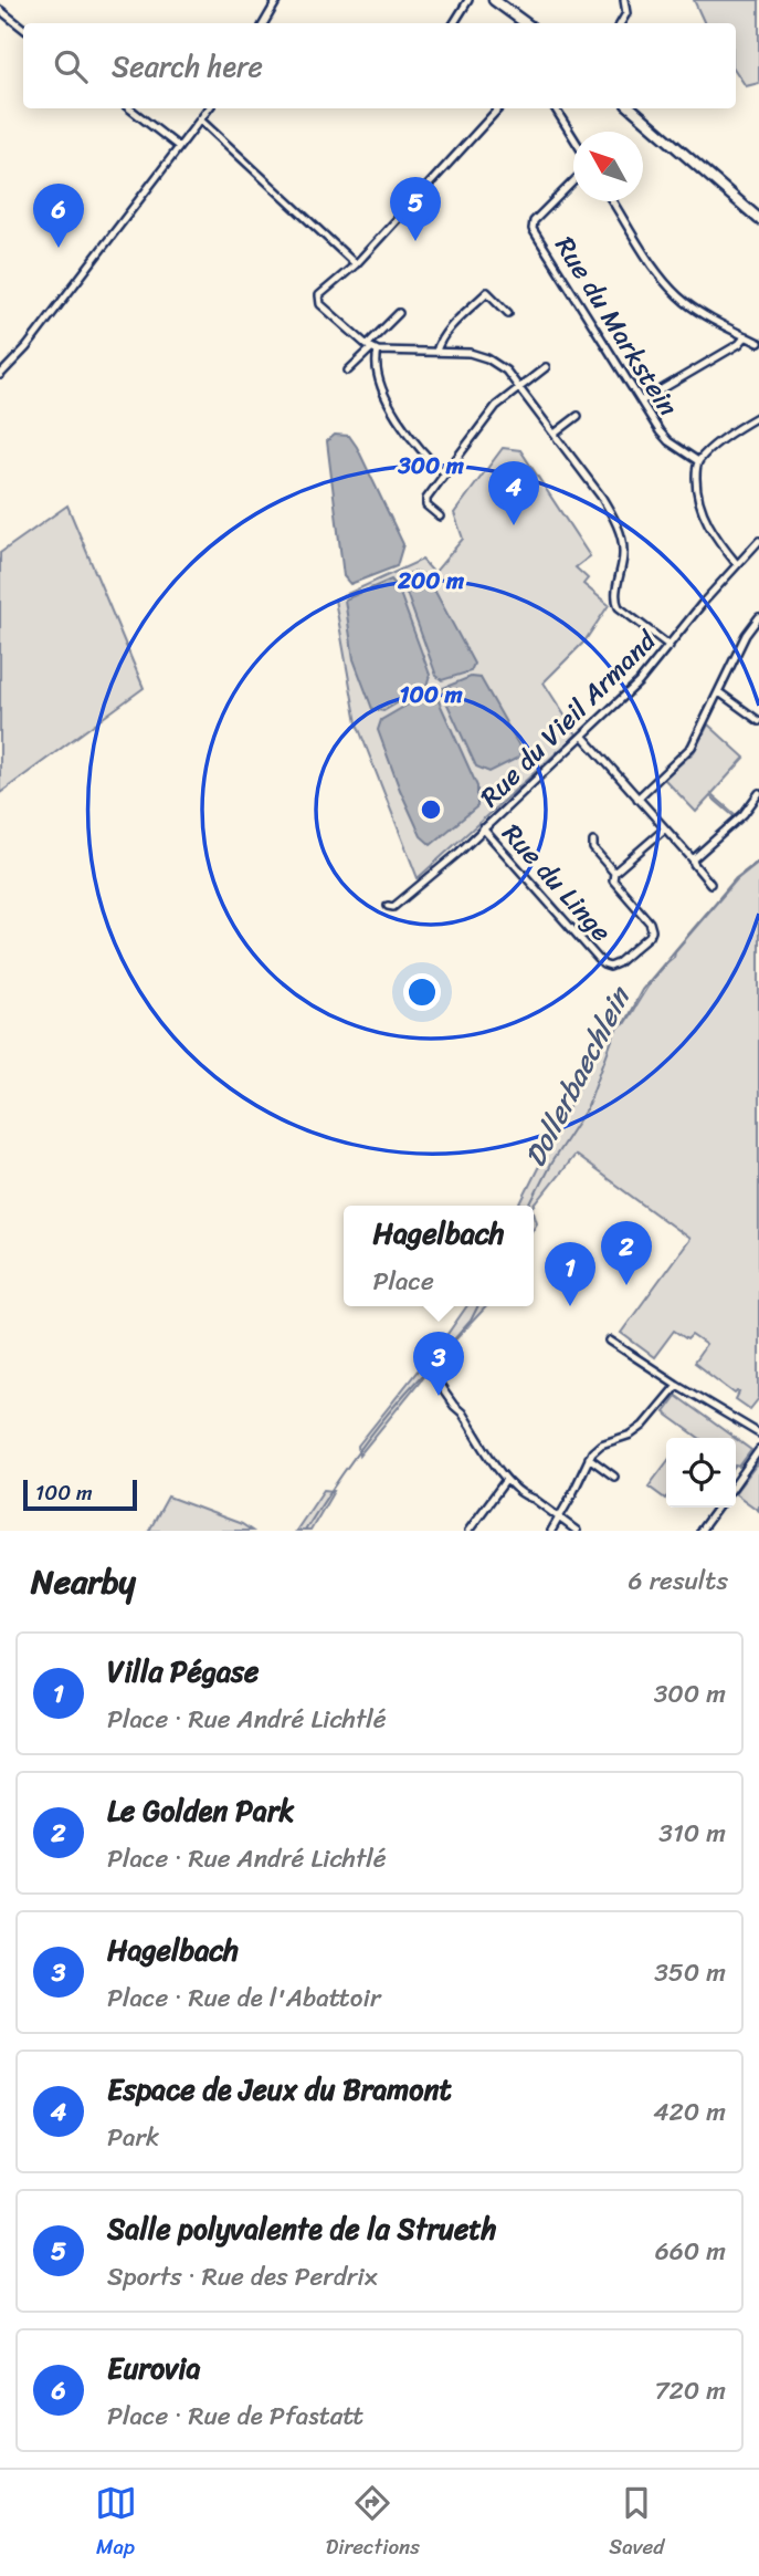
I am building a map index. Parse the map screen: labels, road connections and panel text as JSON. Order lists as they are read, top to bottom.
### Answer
{
  "streets": {
    "street": ["Rue du Markstein", "Rue du Vieil Armand", "Rue du Linge"]
  },
  "crossings": [
    ["Rue du Vieil Armand", "Rue du Linge"]
  ],
  "water": ["Dollerbaechlein"],
  "scale_bar": "100 m",
  "north": "top left",
  "page": {
    "search": "Search here",
    "pins": [
      "5",
      "6",
      "4",
      "2",
      "1",
      "3"
    ],
    "popup": ["Hagelbach", "Place"],
    "scale": "100 m",
    "heading": ["Nearby", "6 results"],
    "list": [
      {
        "mark": "1",
        "name": "Villa Pégase",
        "note": "Place · Rue André Lichtlé",
        "value": "300 m"
      },
      {
        "mark": "2",
        "name": "Le Golden Park",
        "note": "Place · Rue André Lichtlé",
        "value": "310 m"
      },
      {
        "mark": "3",
        "name": "Hagelbach",
        "note": "Place · Rue de l'Abattoir",
        "value": "350 m"
      },
      {
        "mark": "4",
        "name": "Espace de Jeux du Bramont",
        "note": "Park",
        "value": "420 m"
      },
      {
        "mark": "5",
        "name": "Salle polyvalente de la Strueth",
        "note": "Sports · Rue des Perdrix",
        "value": "660 m"
      },
      {
        "mark": "6",
        "name": "Eurovia",
        "note": "Place · Rue de Pfastatt",
        "value": "720 m"
      }
    ],
    "nav": ["Map", "Directions", "Saved"]
  },
  "rings": ["300 m", "200 m", "100 m"]
}
